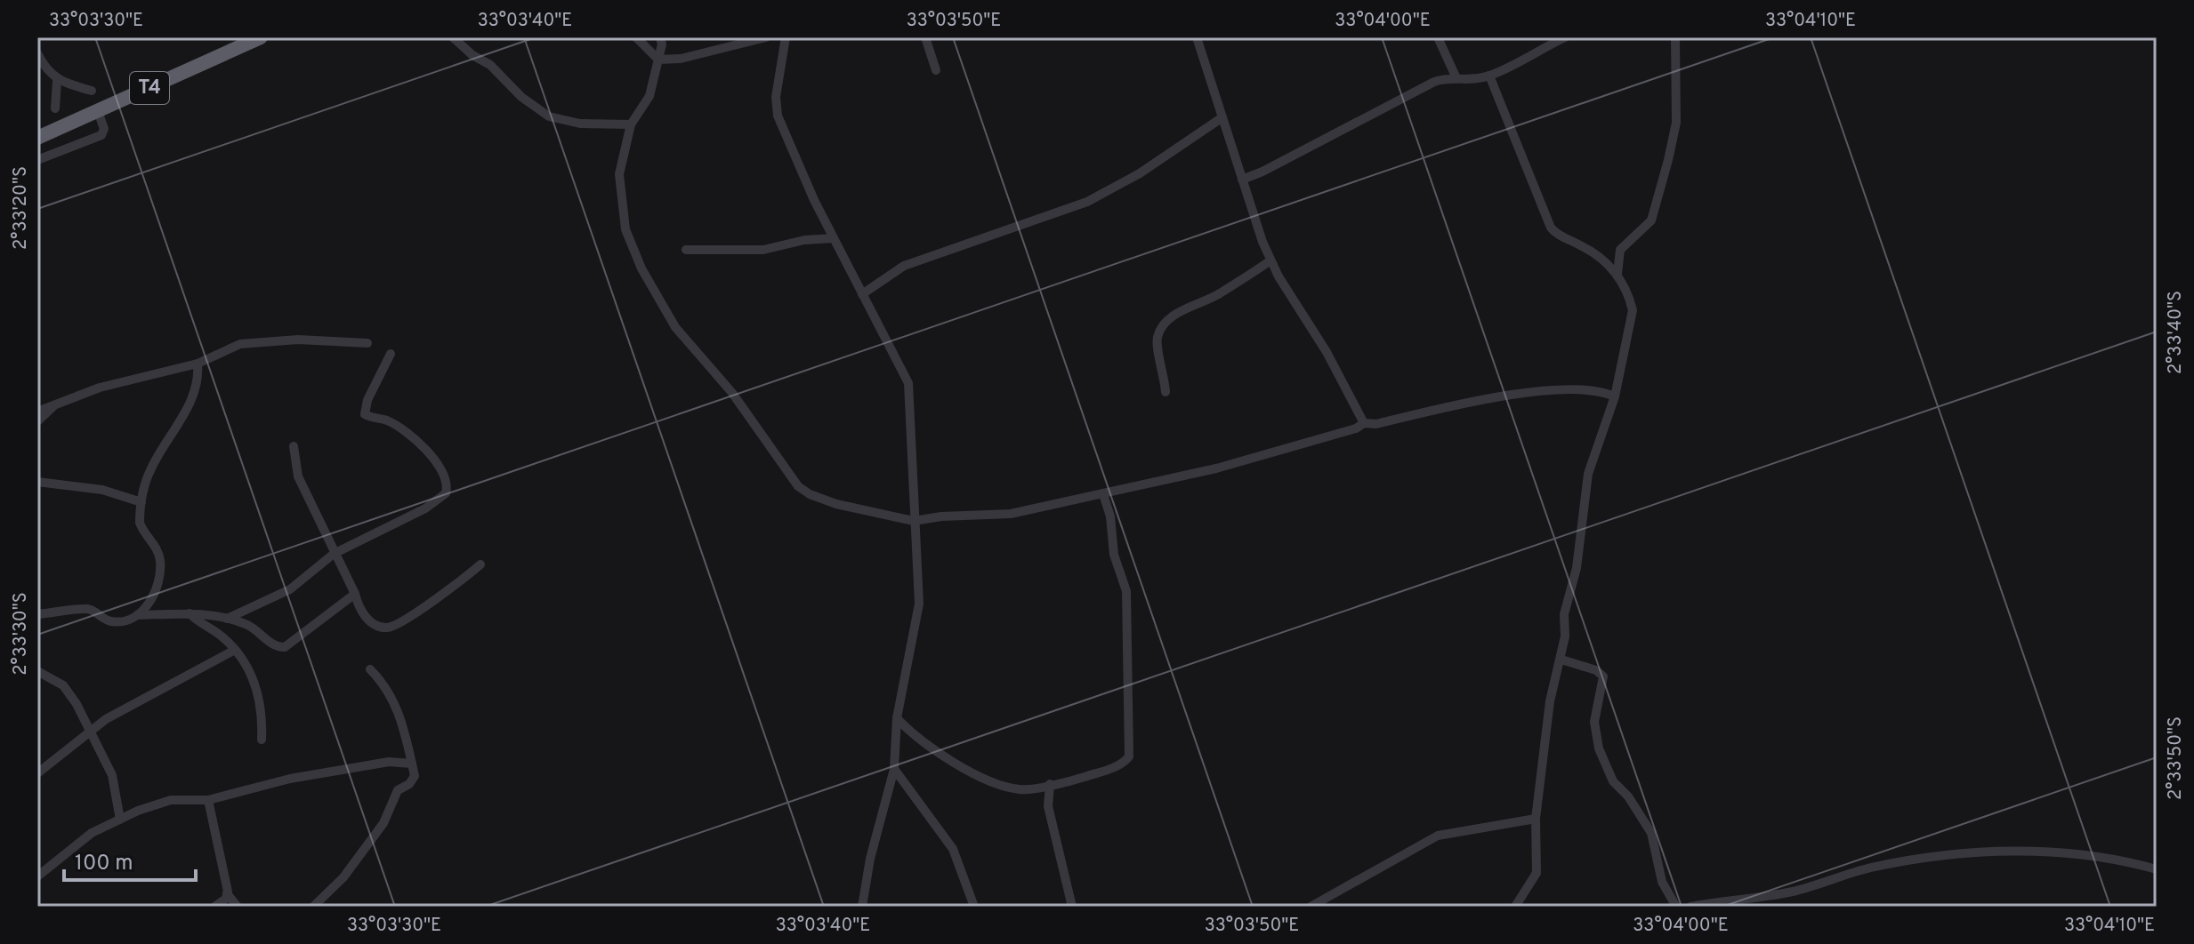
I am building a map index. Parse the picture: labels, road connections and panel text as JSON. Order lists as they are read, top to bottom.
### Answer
{
  "streets": {
    "highway": ["T4"]
  },
  "scale_bar": "100 m",
  "coordinates": [
    "33°03'30\"E",
    "33°03'40\"E",
    "33°03'50\"E",
    "33°04'00\"E",
    "33°04'10\"E",
    "2°33'20\"S",
    "2°33'40\"S",
    "2°33'30\"S",
    "2°33'50\"S"
  ]
}
